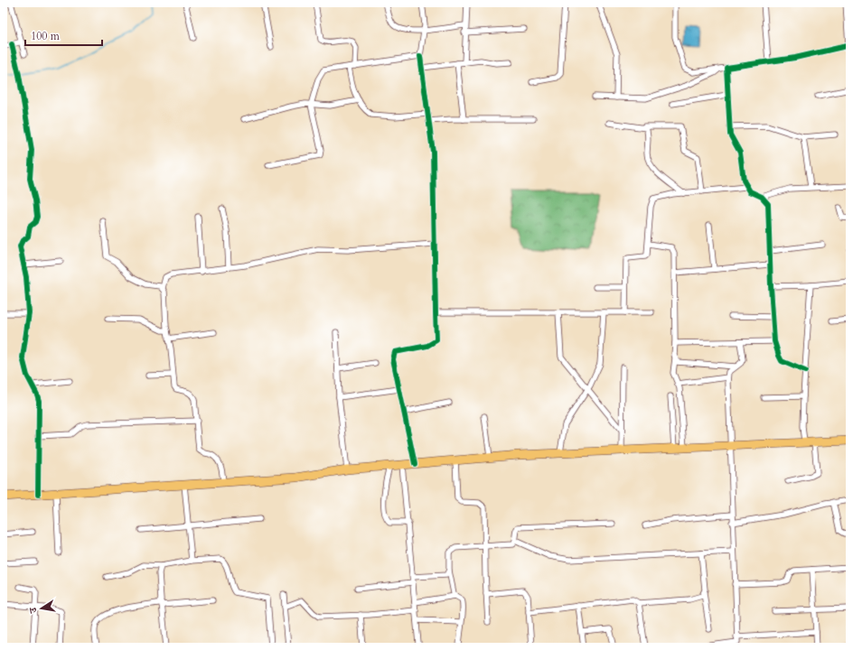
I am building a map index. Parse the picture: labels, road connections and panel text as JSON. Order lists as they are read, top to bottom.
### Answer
{
  "scale_bar": "100 m",
  "north": "left"
}
